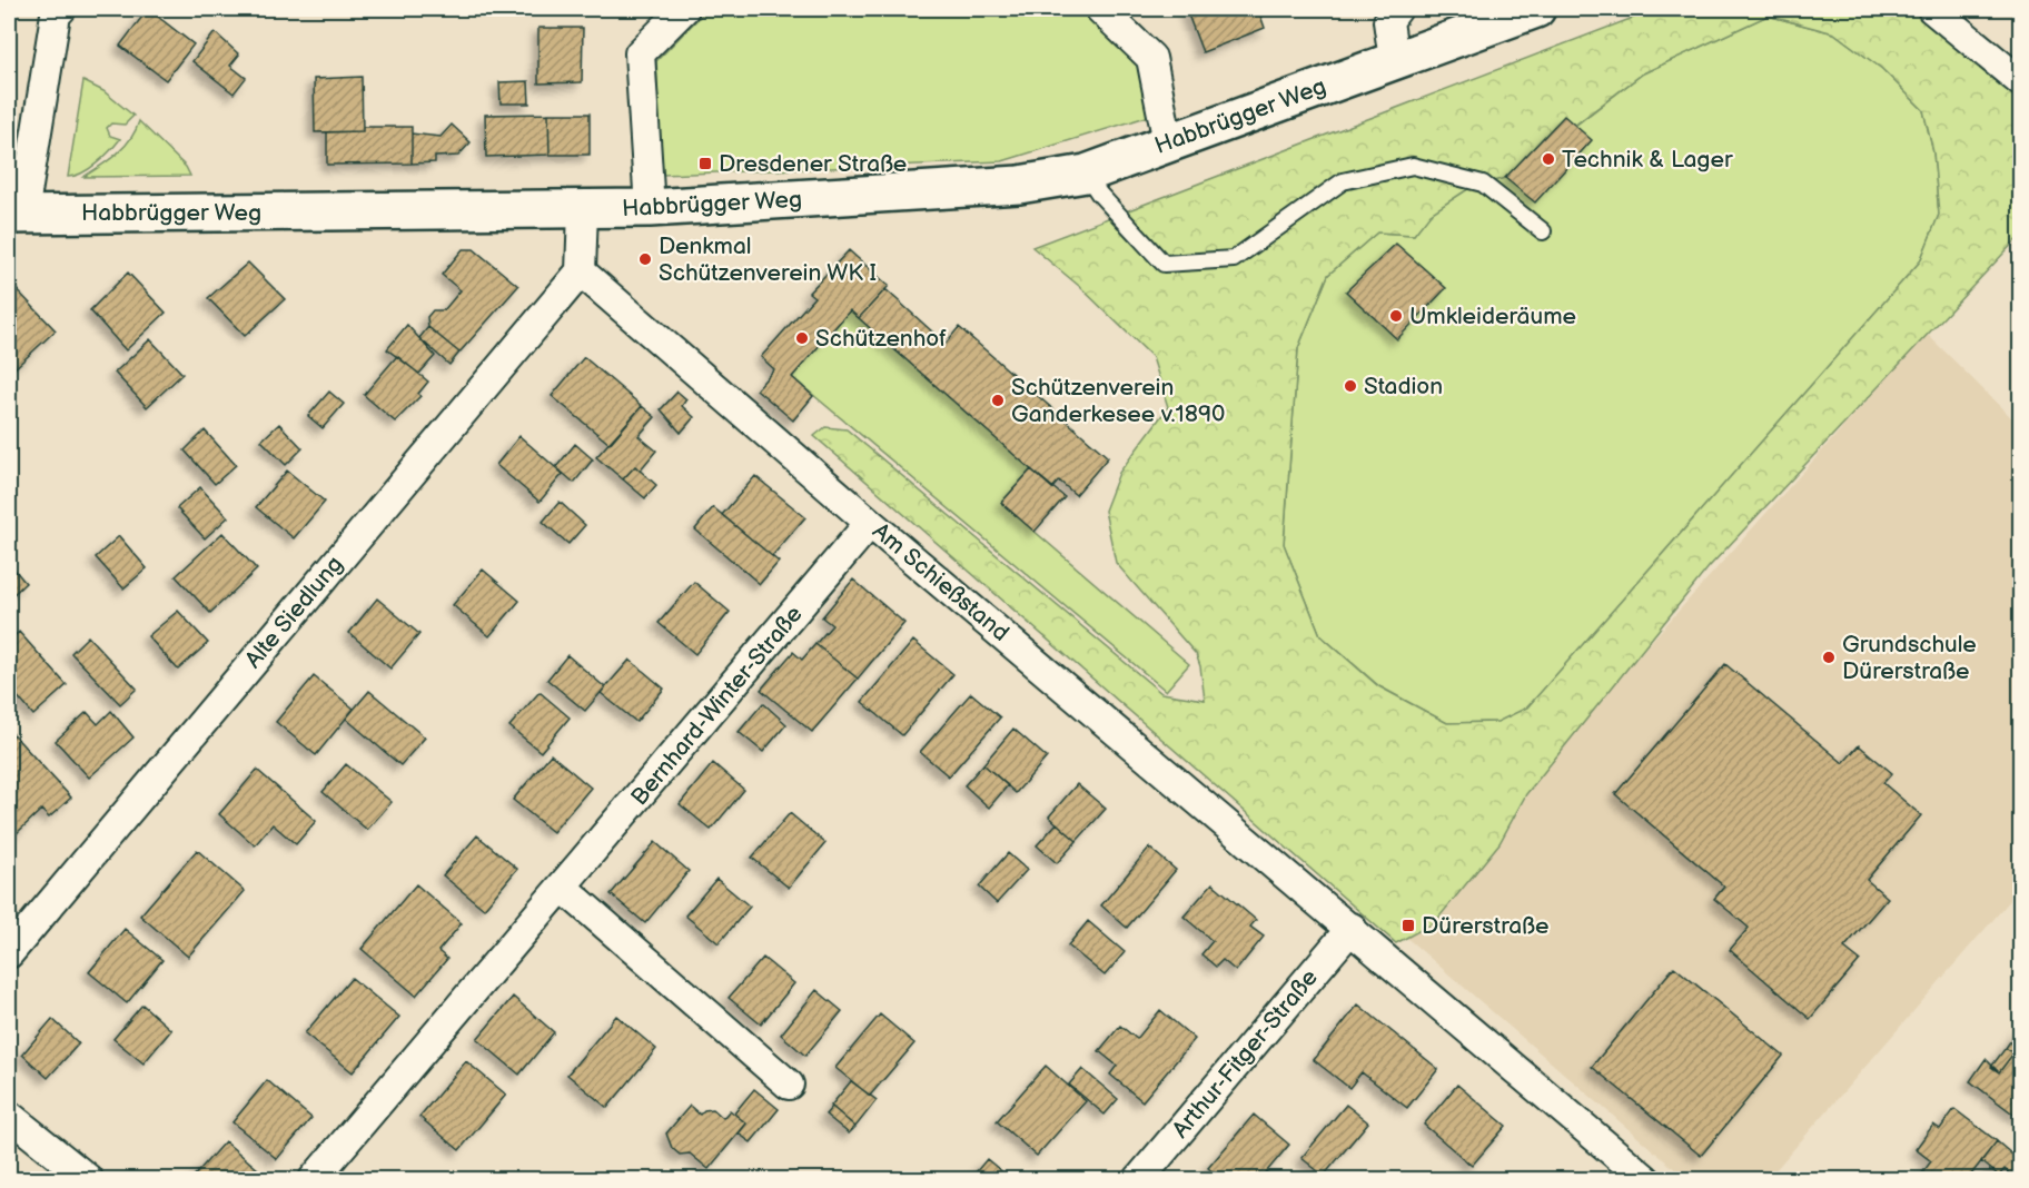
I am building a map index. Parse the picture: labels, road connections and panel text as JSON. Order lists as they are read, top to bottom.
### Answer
{
  "streets": {
    "street": [
      "Habbrügger Weg",
      "Am Schießstand",
      "Alte Siedlung",
      "Bernhard-Winter-Straße",
      "Arthur-Fitger-Straße"
    ]
  },
  "crossings": [
    ["Am Schießstand", "Alte Siedlung"],
    ["Am Schießstand", "Bernhard-Winter-Straße"],
    ["Am Schießstand", "Arthur-Fitger-Straße"]
  ],
  "places": {
    "other": [
      "Technik & Lager",
      "Denkmal Schützenverein WK I",
      "Umkleideräume",
      "Schützenhof",
      "Stadion",
      "Schützenverein Ganderkesee v.1890",
      "Grundschule Dürerstraße"
    ],
    "transit": ["Dresdener Straße", "Dürerstraße"]
  }
}
